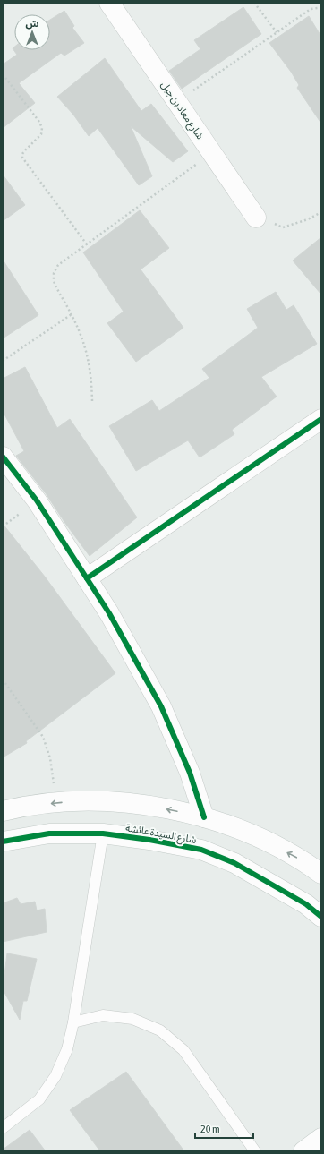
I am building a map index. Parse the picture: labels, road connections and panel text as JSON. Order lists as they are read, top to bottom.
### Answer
{
  "streets": {
    "street": ["شارع معاذ بن جبل", "شارع السيدة عائشة"]
  },
  "scale_bar": "20 m",
  "north": "top"
}
